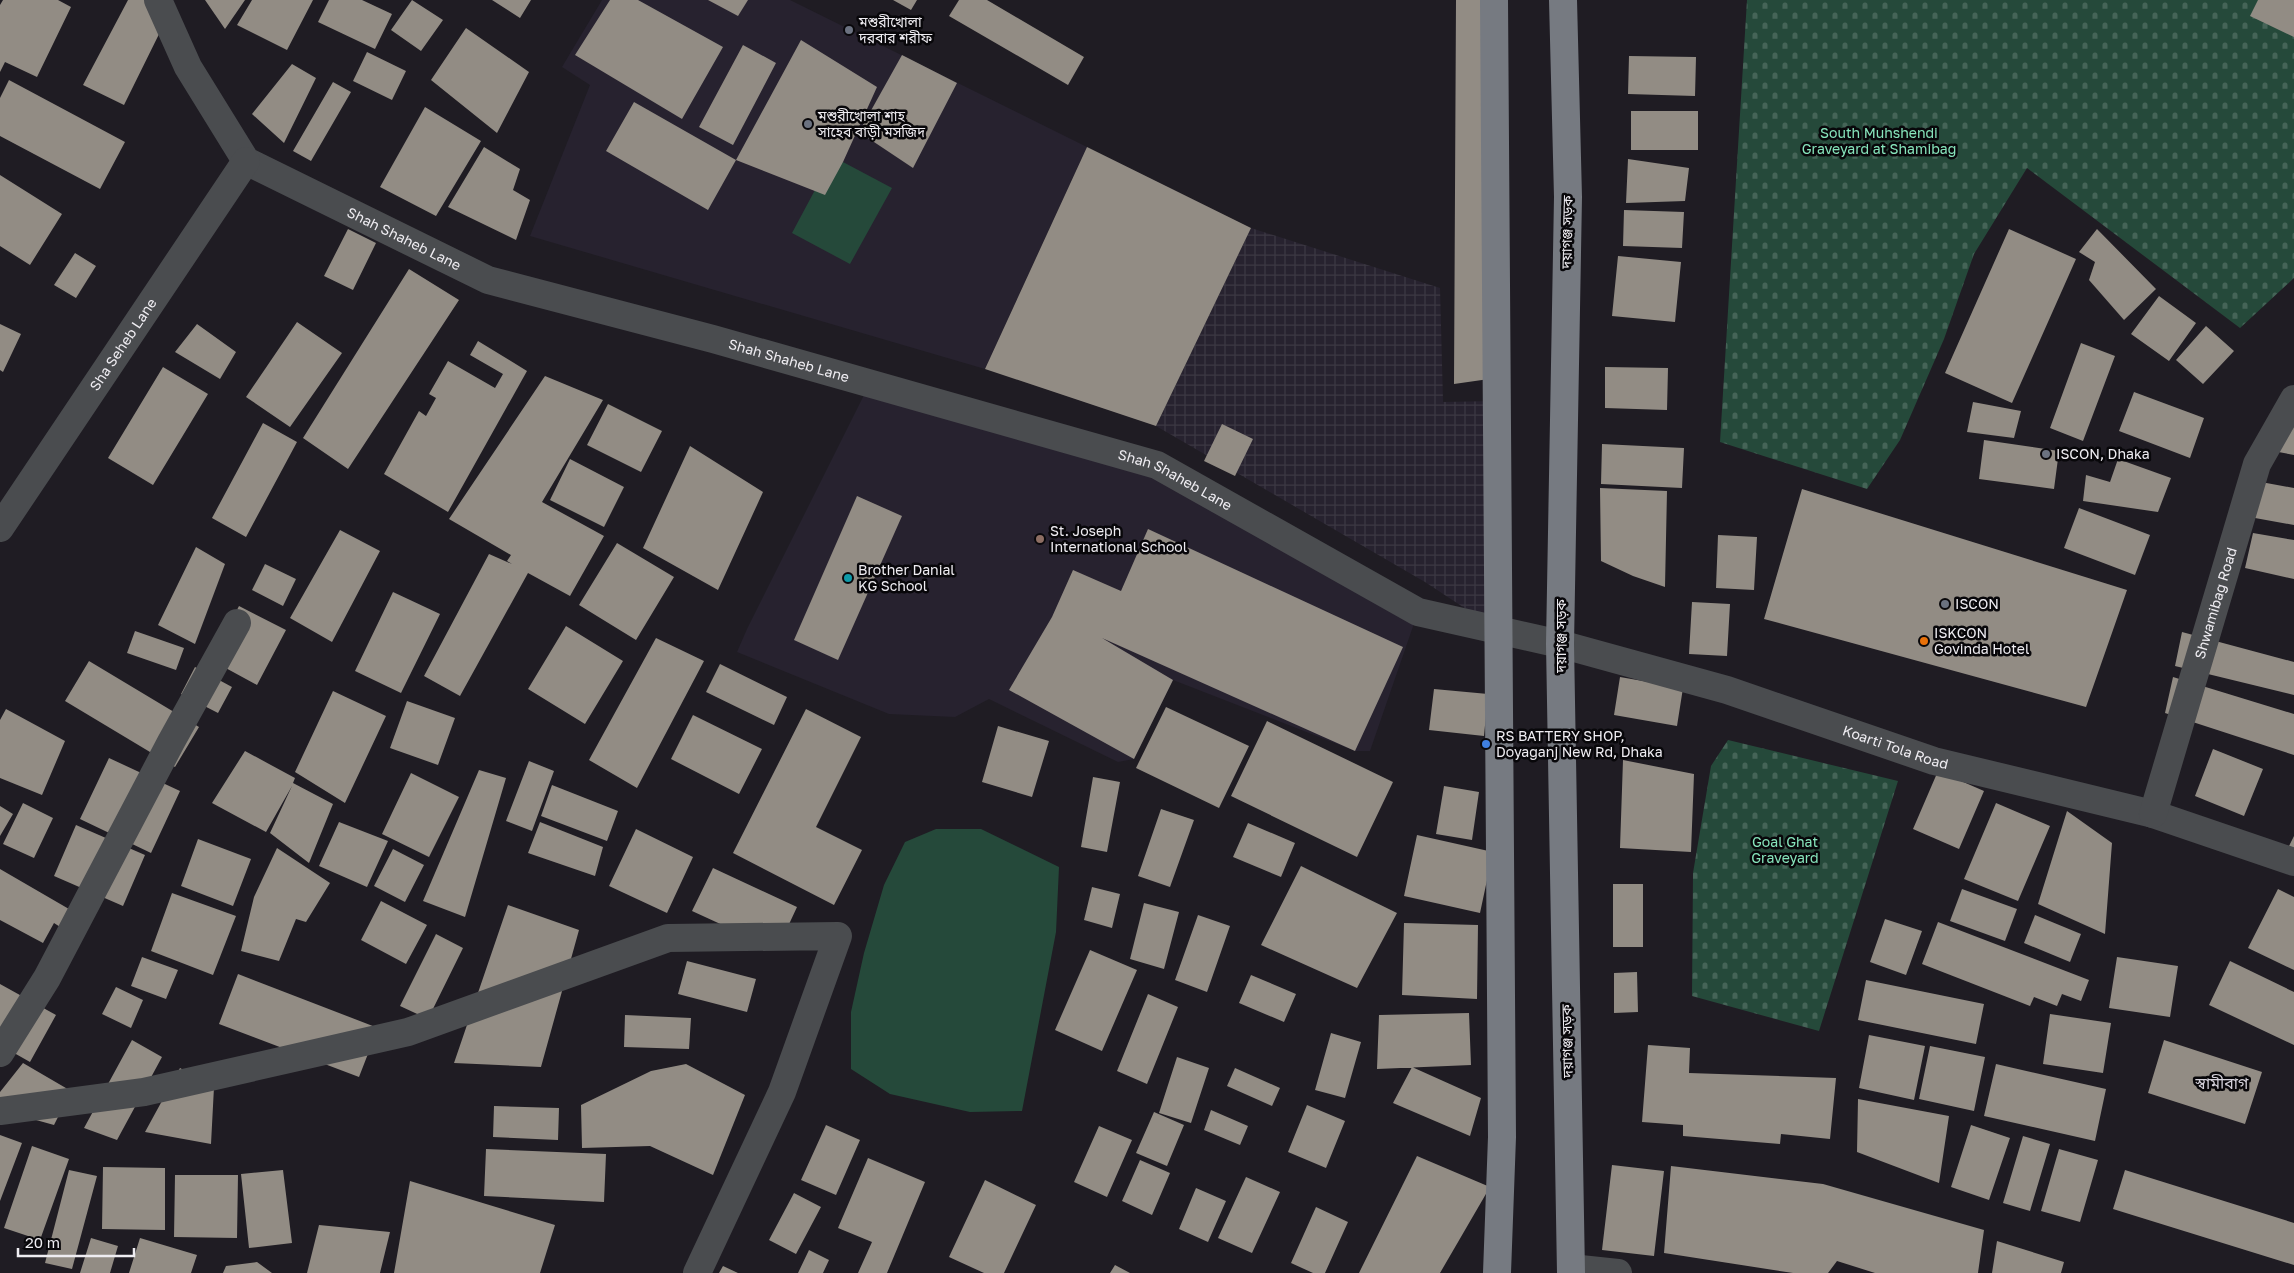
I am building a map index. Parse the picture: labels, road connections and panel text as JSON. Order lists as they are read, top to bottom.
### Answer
{
  "streets": {
    "main road": ["দয়াগঞ্জ সড়ক"],
    "street": [
      "Shah Shaheb Lane",
      "Sha Seheb Lane",
      "Shwamibag Road",
      "Koarti Tola Road"
    ]
  },
  "crossings": [
    ["দয়াগঞ্জ সড়ক", "Koarti Tola Road"],
    ["Shah Shaheb Lane", "Sha Seheb Lane"],
    ["Shah Shaheb Lane", "Koarti Tola Road"],
    ["Shwamibag Road", "Koarti Tola Road"]
  ],
  "districts": ["স্বামীবাগ"],
  "parks": ["South Muhshendi Graveyard at Shamibag", "Goal Ghat Graveyard"],
  "places": [
    "মশুরীখোলা দরবার শরীফ",
    "মশুরীখোলা শাহ সাহেব বাড়ী মসজিদ",
    "ISCON, Dhaka",
    "St. Joseph International School",
    "Brother Danial KG School",
    "ISCON",
    "ISKCON Govinda Hotel",
    "RS BATTERY SHOP, Doyaganj New Rd, Dhaka"
  ],
  "scale_bar": "20 m"
}
